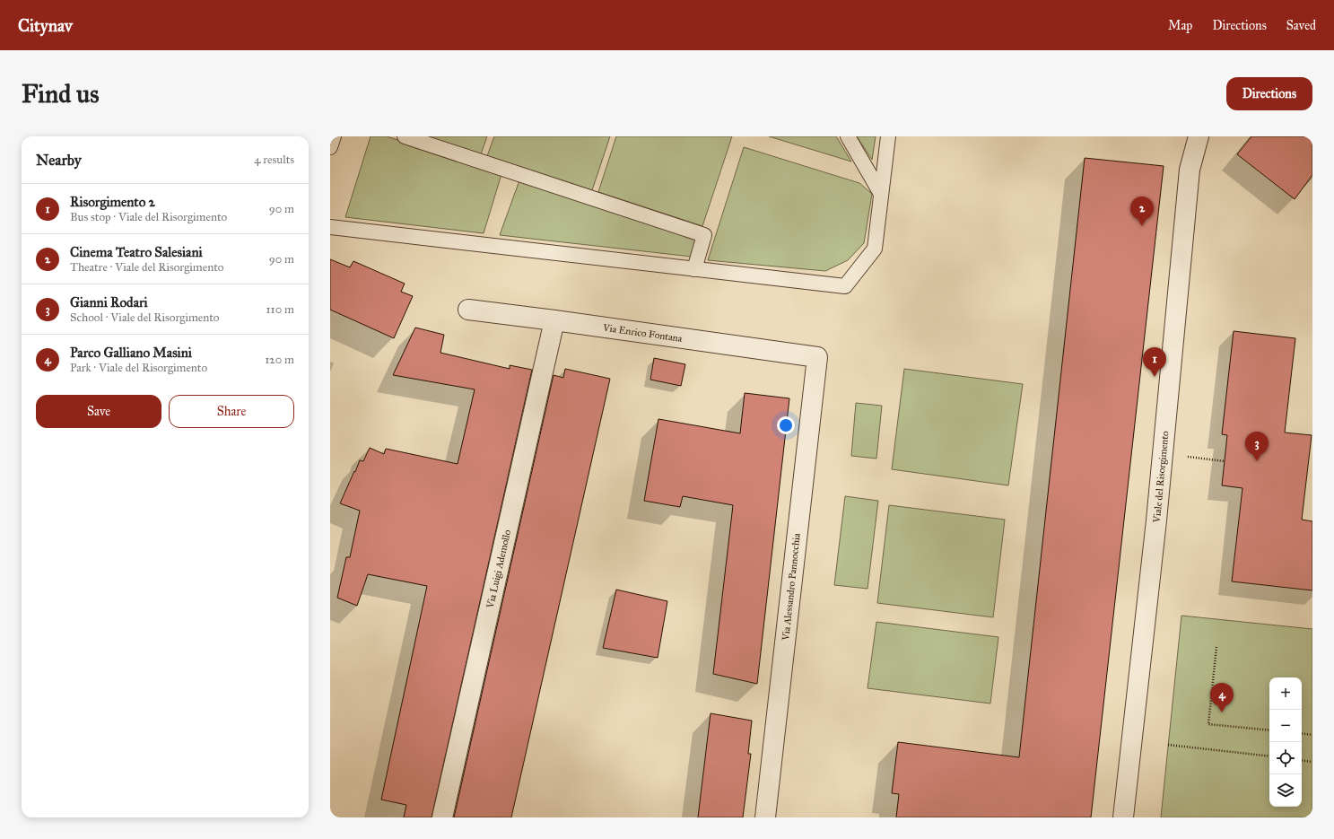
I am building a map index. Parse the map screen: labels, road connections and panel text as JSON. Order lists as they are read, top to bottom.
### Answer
{
  "streets": {
    "street": [
      "Via Enrico Fontana",
      "Viale del Risorgimento",
      "Via Luigi Ademollo",
      "Via Alessandro Pannocchia"
    ]
  },
  "crossings": [
    ["Via Enrico Fontana", "Via Luigi Ademollo"],
    ["Via Enrico Fontana", "Via Alessandro Pannocchia"]
  ],
  "page": {
    "header": "Citynav",
    "nav": ["Map", "Directions", "Saved"],
    "buttons": [
      "Directions",
      ["Save", "Share"]
    ],
    "title": "Find us",
    "heading": ["Nearby", "4 results"],
    "list": [
      {
        "mark": "1",
        "name": "Risorgimento 2",
        "note": "Bus stop · Viale del Risorgimento",
        "value": "90 m"
      },
      {
        "mark": "2",
        "name": "Cinema Teatro Salesiani",
        "note": "Theatre · Viale del Risorgimento",
        "value": "90 m"
      },
      {
        "mark": "3",
        "name": "Gianni Rodari",
        "note": "School · Viale del Risorgimento",
        "value": "110 m"
      },
      {
        "mark": "4",
        "name": "Parco Galliano Masini",
        "note": "Park · Viale del Risorgimento",
        "value": "120 m"
      }
    ],
    "pins": [
      "2",
      "1",
      "3",
      "4"
    ],
    "map_buttons": ["+", "−"]
  }
}
